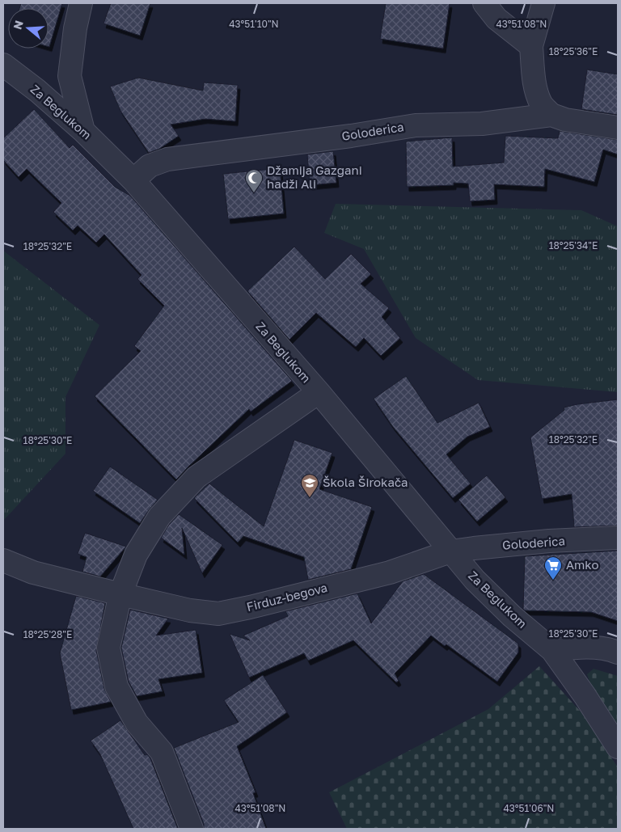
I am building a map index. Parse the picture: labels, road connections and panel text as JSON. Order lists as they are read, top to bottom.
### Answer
{
  "streets": {
    "street": ["Za Beglukom", "Goloderica", "Firduz-begova"]
  },
  "crossings": [
    ["Za Beglukom", "Goloderica"],
    ["Za Beglukom", "Firduz-begova"],
    ["Goloderica", "Firduz-begova"]
  ],
  "places": {
    "mosque": ["Džamija Gazgani hadži Ali"],
    "school or university": ["Škola Širokača"],
    "supermarket": ["Amko"]
  },
  "north": "left",
  "coordinates": [
    "43°51'10\"N",
    "43°51'08\"N",
    "18°25'36\"E",
    "18°25'34\"E",
    "18°25'32\"E",
    "18°25'30\"E",
    "18°25'28\"E",
    "43°51'06\"N"
  ]
}
